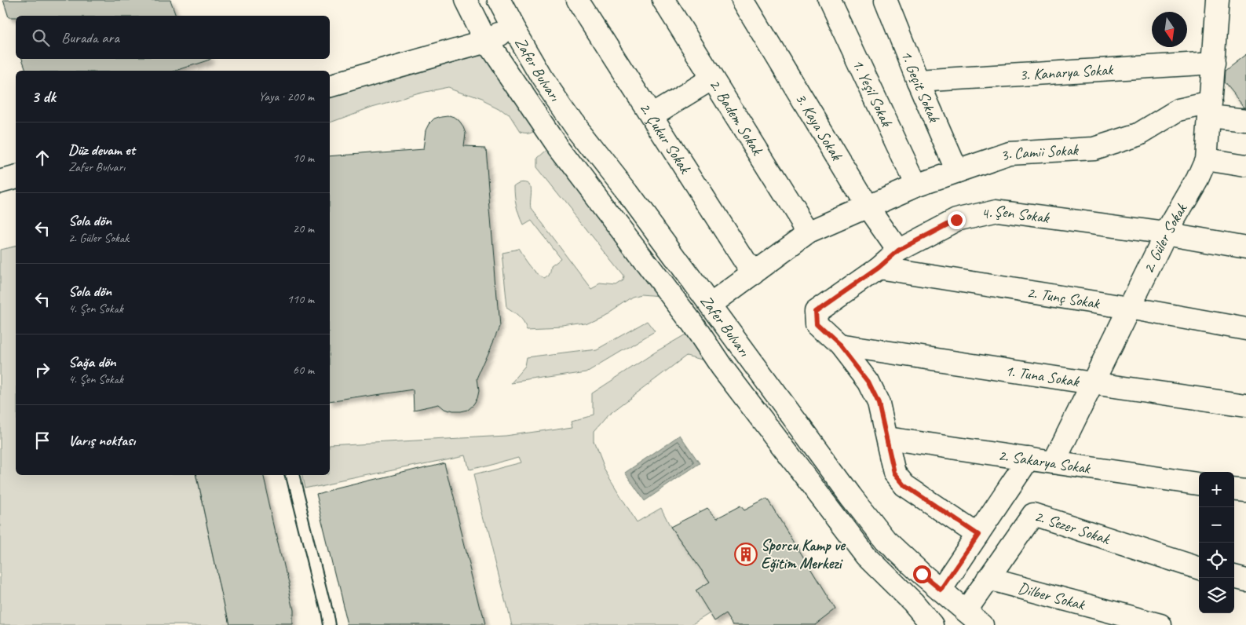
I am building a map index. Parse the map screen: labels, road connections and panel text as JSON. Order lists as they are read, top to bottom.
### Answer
{
  "streets": {
    "street": [
      "Zafer Bulvarı",
      "3. Kanarya Sokak",
      "1. Geçit Sokak",
      "1. Yeşil Sokak",
      "2. Badem Sokak",
      "3. Kaya Sokak",
      "2. Çukur Sokak",
      "3. Camii Sokak",
      "4. Şen Sokak",
      "2. Güler Sokak",
      "2. Tunç Sokak",
      "1. Tuna Sokak",
      "2. Sakarya Sokak",
      "2. Sezer Sokak",
      "Dilber Sokak"
    ]
  },
  "crossings": [
    ["Zafer Bulvarı", "2. Sezer Sokak"],
    ["3. Kanarya Sokak", "1. Geçit Sokak"],
    ["3. Kanarya Sokak", "2. Güler Sokak"],
    ["1. Geçit Sokak", "3. Camii Sokak"],
    ["1. Yeşil Sokak", "3. Camii Sokak"],
    ["3. Kaya Sokak", "3. Camii Sokak"],
    ["3. Kaya Sokak", "4. Şen Sokak"],
    ["3. Camii Sokak", "2. Güler Sokak"],
    ["4. Şen Sokak", "2. Güler Sokak"],
    ["4. Şen Sokak", "2. Tunç Sokak"],
    ["4. Şen Sokak", "1. Tuna Sokak"],
    ["4. Şen Sokak", "2. Sakarya Sokak"],
    ["2. Güler Sokak", "2. Tunç Sokak"],
    ["2. Güler Sokak", "1. Tuna Sokak"],
    ["2. Güler Sokak", "2. Sakarya Sokak"],
    ["2. Sezer Sokak", "Dilber Sokak"]
  ],
  "places": {
    "building": ["Sporcu Kamp ve Eğitim Merkezi"]
  },
  "north": "bottom",
  "page": {
    "search": "Burada ara",
    "heading": ["3 dk", "Yaya · 200 m"],
    "list": [
      ["Düz devam et", "Zafer Bulvarı", "10 m"],
      ["Sola dön", "2. Güler Sokak", "20 m"],
      ["Sola dön", "4. Şen Sokak", "110 m"],
      ["Sağa dön", "4. Şen Sokak", "60 m"],
      "Varış noktası"
    ],
    "map_buttons": ["+", "−"]
  }
}
